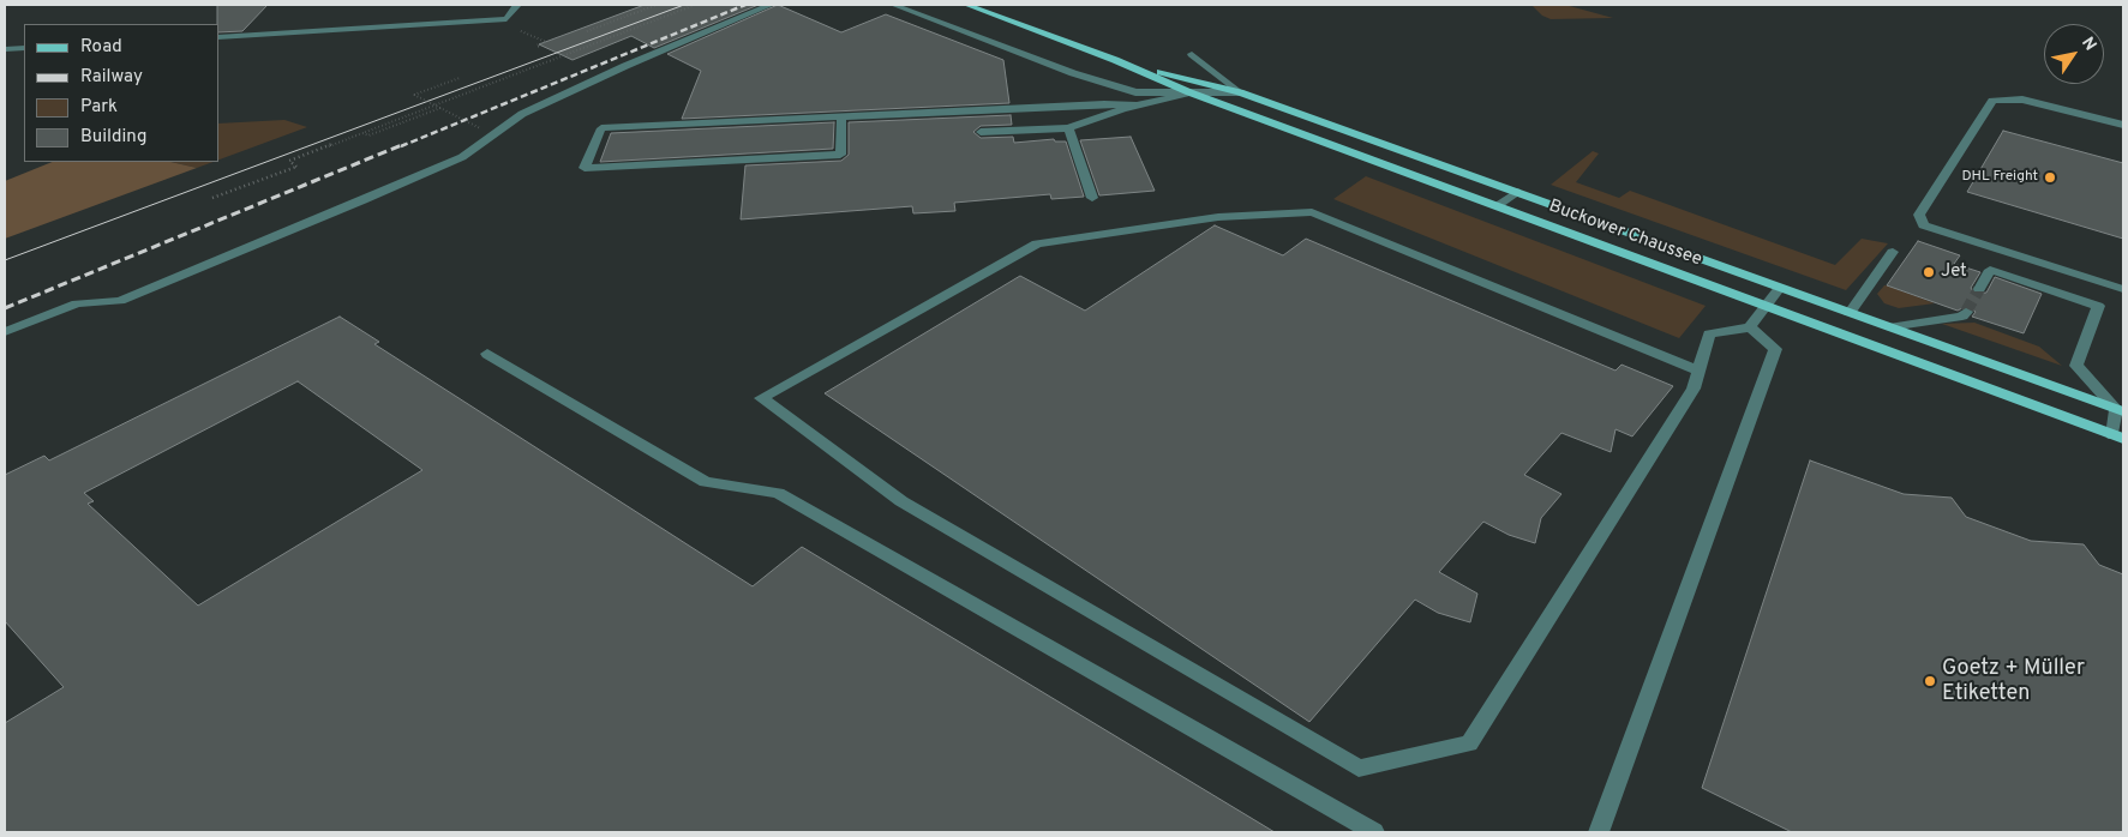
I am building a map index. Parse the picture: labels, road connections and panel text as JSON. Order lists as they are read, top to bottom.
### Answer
{
  "streets": {
    "main road": ["Buckower Chaussee"]
  },
  "places": ["DHL Freight", "Jet", "Goetz + Müller Etiketten"],
  "legend": [
    "Road",
    "Railway",
    "Park",
    "Building"
  ],
  "north": "top right"
}
